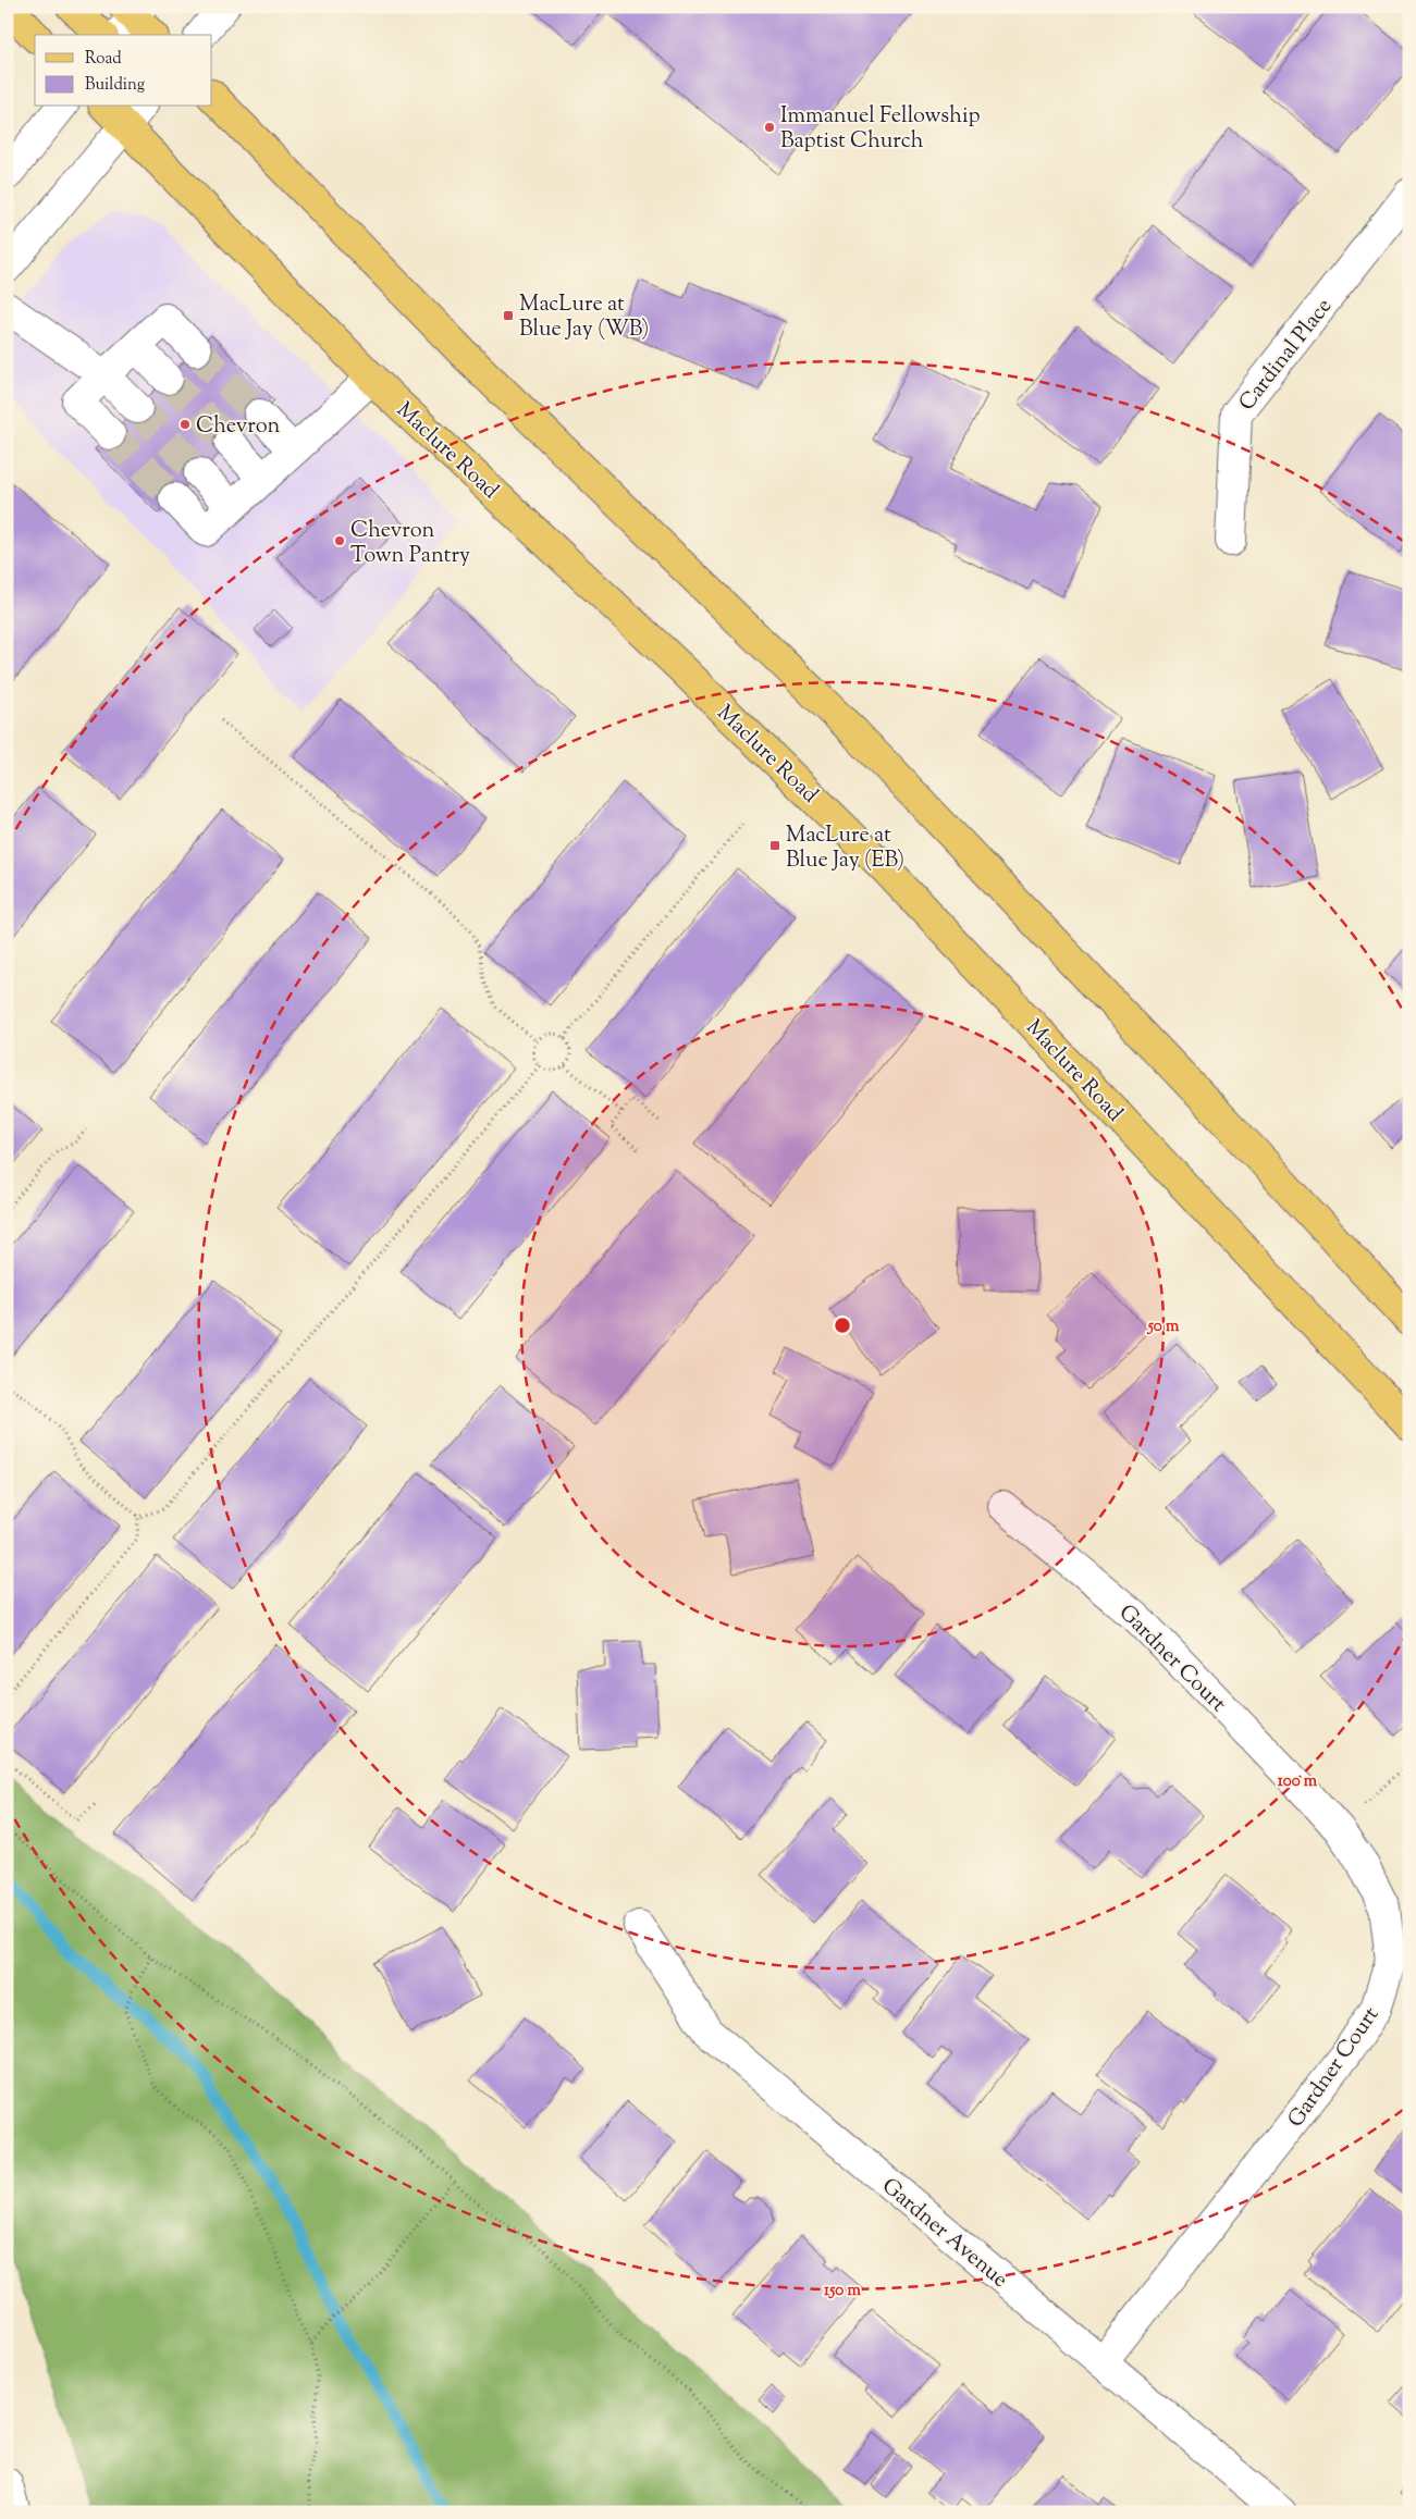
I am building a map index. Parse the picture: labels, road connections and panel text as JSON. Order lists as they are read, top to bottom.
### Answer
{
  "streets": {
    "main road": ["Maclure Road"],
    "street": ["Cardinal Place", "Gardner Court", "Gardner Avenue"]
  },
  "crossings": [
    ["Gardner Court", "Gardner Avenue"]
  ],
  "places": {
    "other": ["Immanuel Fellowship Baptist Church", "Chevron", "Chevron Town Pantry"],
    "transit": ["MacLure at Blue Jay (WB)", "MacLure at Blue Jay (EB)"]
  },
  "legend": ["Road", "Building"],
  "rings": ["50 m", "100 m", "150 m"]
}
